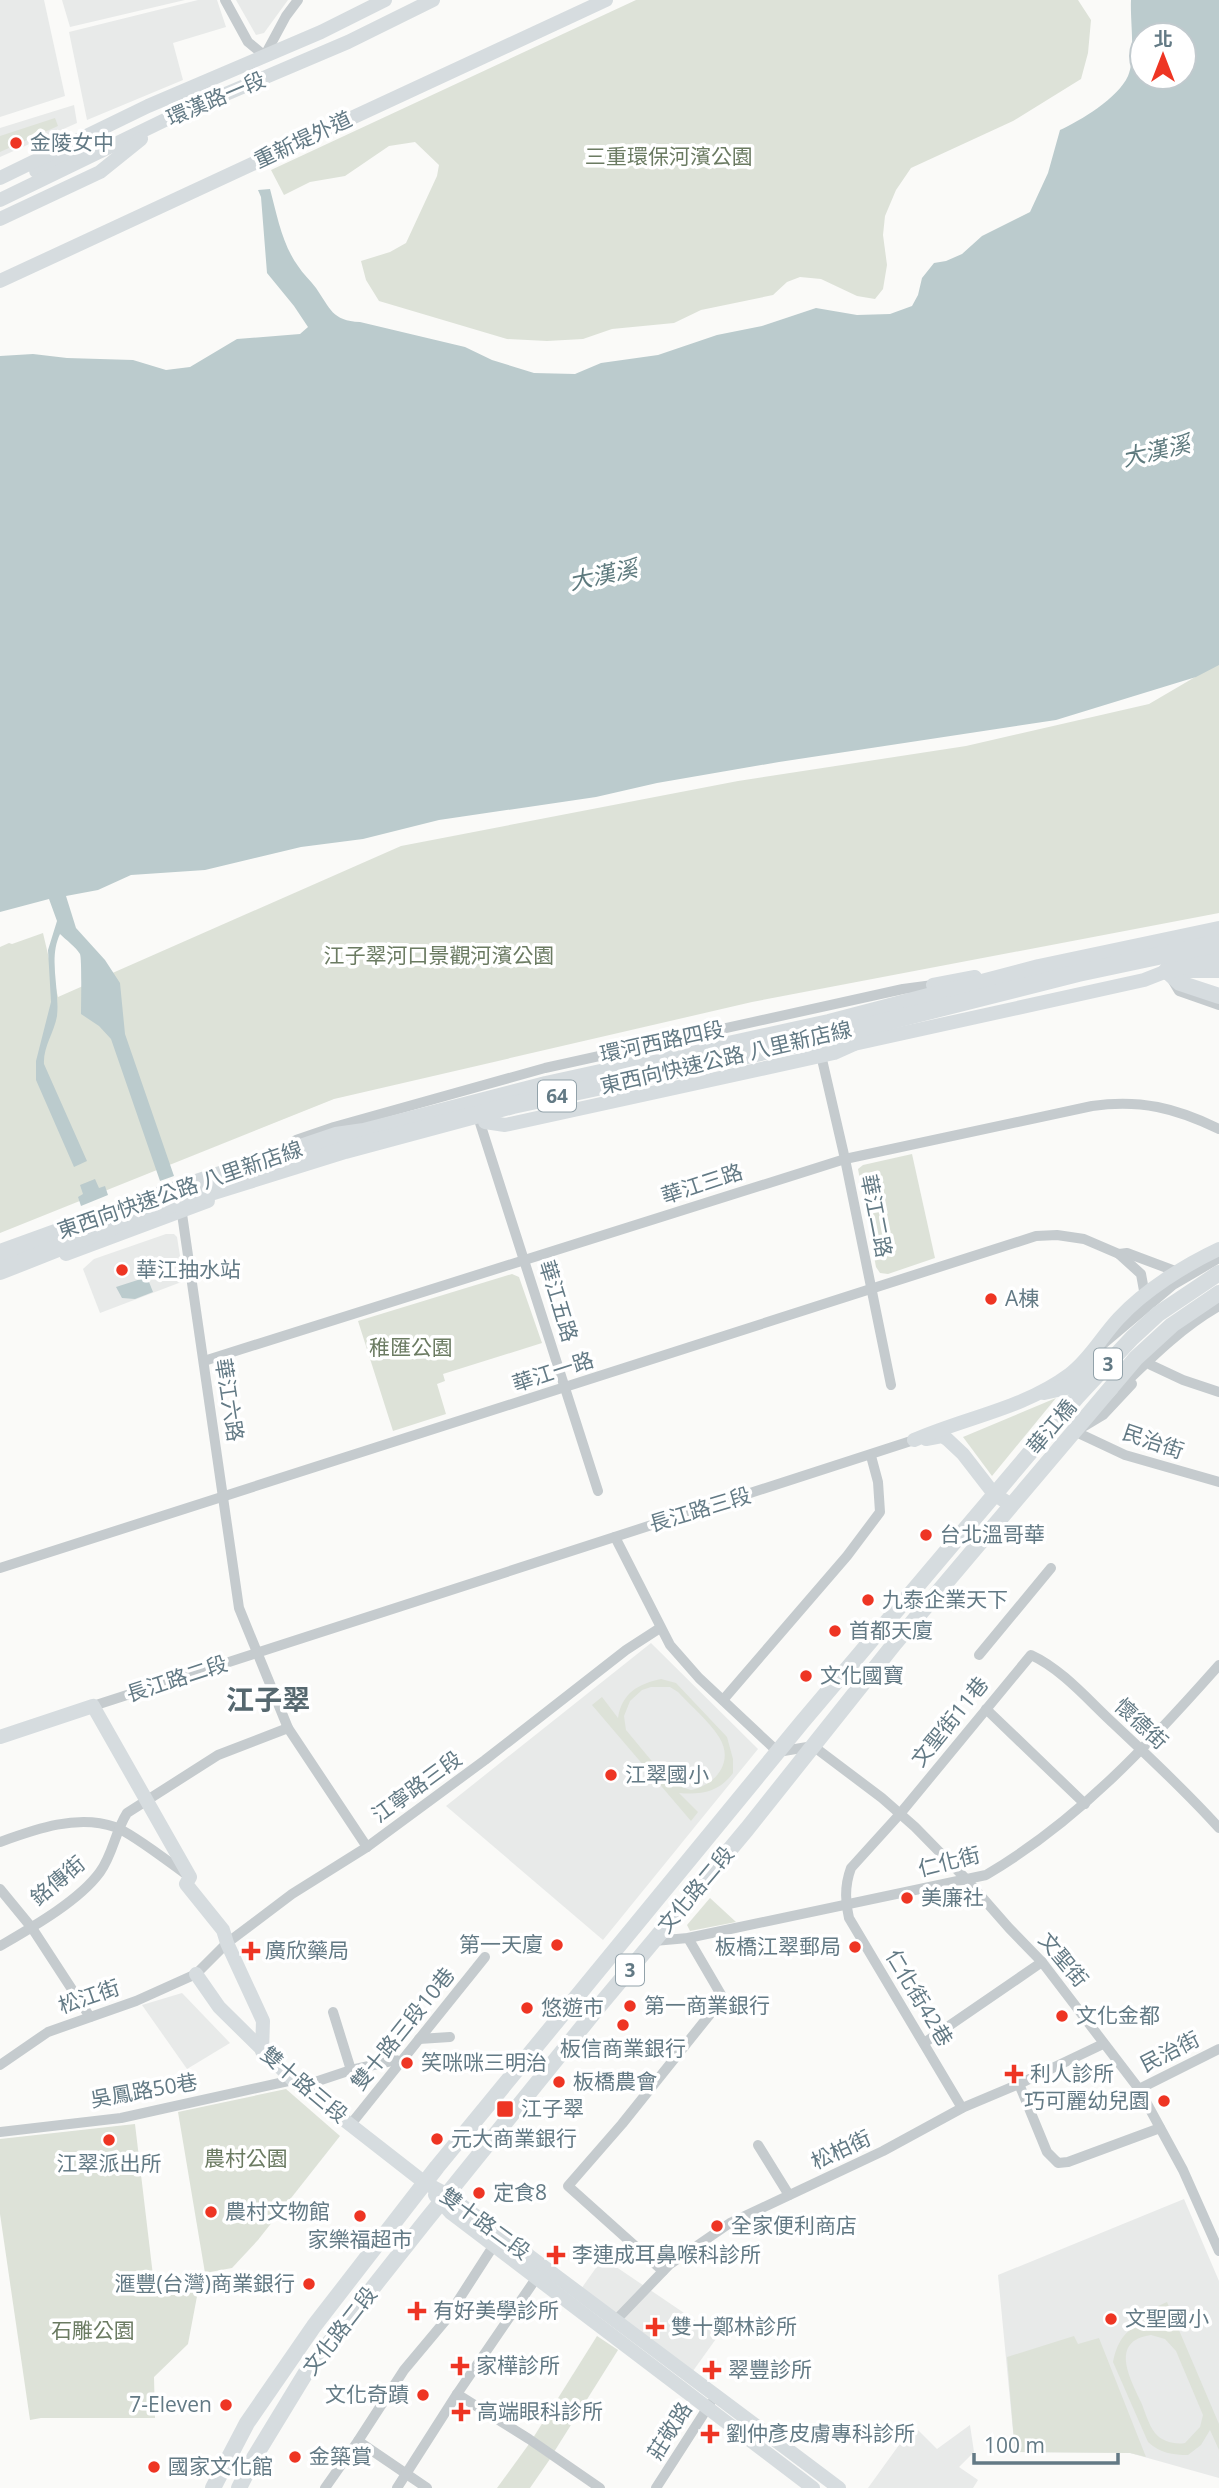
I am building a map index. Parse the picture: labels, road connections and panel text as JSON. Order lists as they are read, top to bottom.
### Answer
{
  "streets": {
    "highway": ["東西向快速公路 八里新店線", "64"],
    "main road": ["3", "華江橋", "文化路二段"],
    "street": [
      "環漢路一段",
      "重新堤外道",
      "環河西路四段",
      "華江三路",
      "華江二路",
      "華江五路",
      "華江一路",
      "華江六路",
      "民治街",
      "長江路三段",
      "長江路二段",
      "文聖街11巷",
      "懷德街",
      "江寧路三段",
      "仁化街",
      "銘傳街",
      "文聖街",
      "松江街",
      "仁化街42巷",
      "雙十路三段10巷",
      "雙十路三段",
      "吳鳳路50巷",
      "松柏街",
      "雙十路二段",
      "莊敬路"
    ]
  },
  "crossings": [
    ["環河西路四段", "東西向快速公路 八里新店線"],
    ["環河西路四段", "華江二路"],
    ["環河西路四段", "華江五路"],
    ["環河西路四段", "華江六路"],
    ["華江三路", "華江二路"],
    ["華江三路", "華江五路"],
    ["華江三路", "華江六路"],
    ["華江二路", "華江一路"],
    ["華江五路", "華江一路"],
    ["華江一路", "華江六路"],
    ["華江六路", "長江路二段"],
    ["華江六路", "江寧路三段"],
    ["華江橋", "文化路二段"],
    ["民治街", "文化路二段"],
    ["民治街", "文聖街"],
    ["長江路三段", "長江路二段"],
    ["文聖街11巷", "懷德街"],
    ["文聖街11巷", "仁化街"],
    ["文聖街11巷", "文聖街"],
    ["文聖街11巷", "仁化街42巷"],
    ["懷德街", "仁化街"],
    ["江寧路三段", "松江街"],
    ["江寧路三段", "雙十路三段"],
    ["仁化街", "文化路二段"],
    ["仁化街", "文聖街"],
    ["仁化街", "仁化街42巷"],
    ["文化路二段", "文聖街"],
    ["文化路二段", "雙十路三段"],
    ["文化路二段", "雙十路二段"],
    ["文聖街", "松柏街"],
    ["松江街", "雙十路三段"],
    ["仁化街42巷", "松柏街"],
    ["雙十路三段10巷", "雙十路三段"],
    ["雙十路三段10巷", "吳鳳路50巷"],
    ["雙十路三段", "吳鳳路50巷"],
    ["雙十路三段", "雙十路二段"],
    ["松柏街", "雙十路二段"],
    ["雙十路二段", "莊敬路"]
  ],
  "districts": ["江子翠"],
  "water": ["大漢溪"],
  "parks": [
    "三重環保河濱公園",
    "江子翠河口景觀河濱公園",
    "稚匯公園",
    "農村公園",
    "石雕公園"
  ],
  "places": {
    "other": [
      "金陵女中",
      "華江抽水站",
      "A棟",
      "台北溫哥華",
      "九泰企業天下",
      "首都天廈",
      "文化國寶",
      "江翠國小",
      "美廉社",
      "第一天廈",
      "板橋江翠郵局",
      "第一商業銀行",
      "悠遊市",
      "文化金都",
      "板信商業銀行",
      "笑咪咪三明治",
      "板橋農會",
      "巧可麗幼兒園",
      "元大商業銀行",
      "江翠派出所",
      "定食8",
      "農村文物館",
      "家樂福超市",
      "全家便利商店",
      "滙豐(台灣)商業銀行",
      "文聖國小",
      "文化奇蹟",
      "7-Eleven",
      "金築賞",
      "國家文化館"
    ],
    "health": [
      "廣欣藥局",
      "利人診所",
      "李連成耳鼻喉科診所",
      "有好美學診所",
      "雙十鄭林診所",
      "家樺診所",
      "翠豐診所",
      "高端眼科診所",
      "劉仲彥皮膚專科診所"
    ],
    "transit": ["江子翠"]
  },
  "scale_bar": "100 m",
  "north": "top"
}
